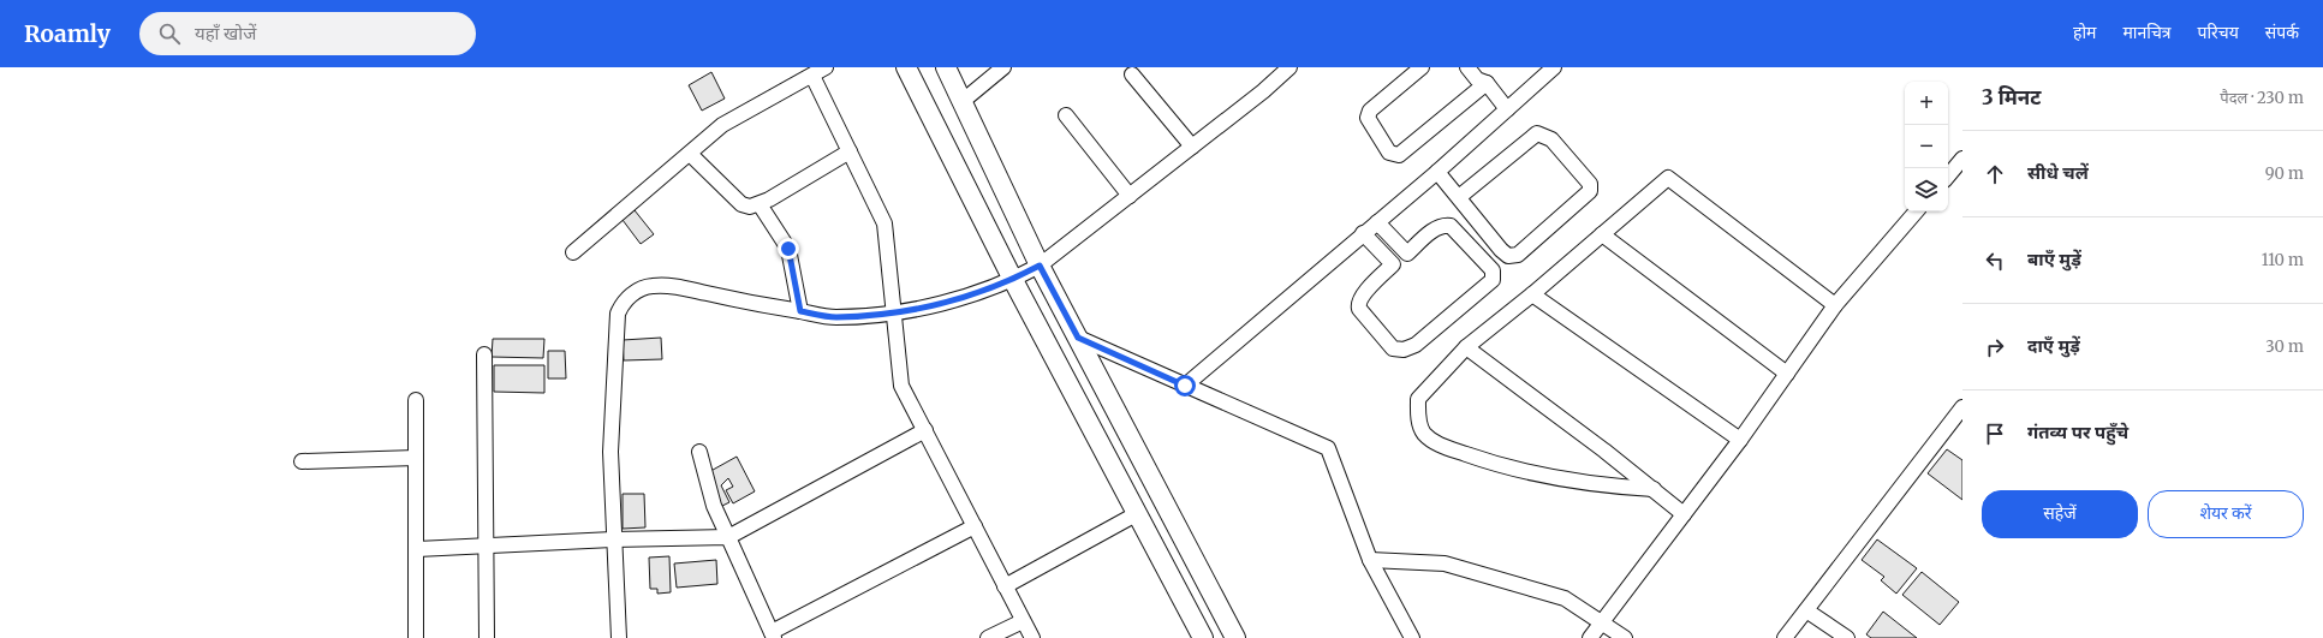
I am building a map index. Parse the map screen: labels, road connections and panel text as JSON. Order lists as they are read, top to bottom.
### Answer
{
  "page": {
    "header": "Roamly",
    "search": "यहाँ खोजें",
    "nav": [
      "होम",
      "मानचित्र",
      "परिचय",
      "संपर्क"
    ],
    "heading": ["3 मिनट", "पैदल · 230 m"],
    "map_buttons": ["+", "−"],
    "list": [
      ["सीधे चलें", "90 m"],
      ["बाएँ मुड़ें", "110 m"],
      ["दाएँ मुड़ें", "30 m"],
      "गंतव्य पर पहुँचे"
    ],
    "buttons": ["सहेजें", "शेयर करें"]
  }
}
